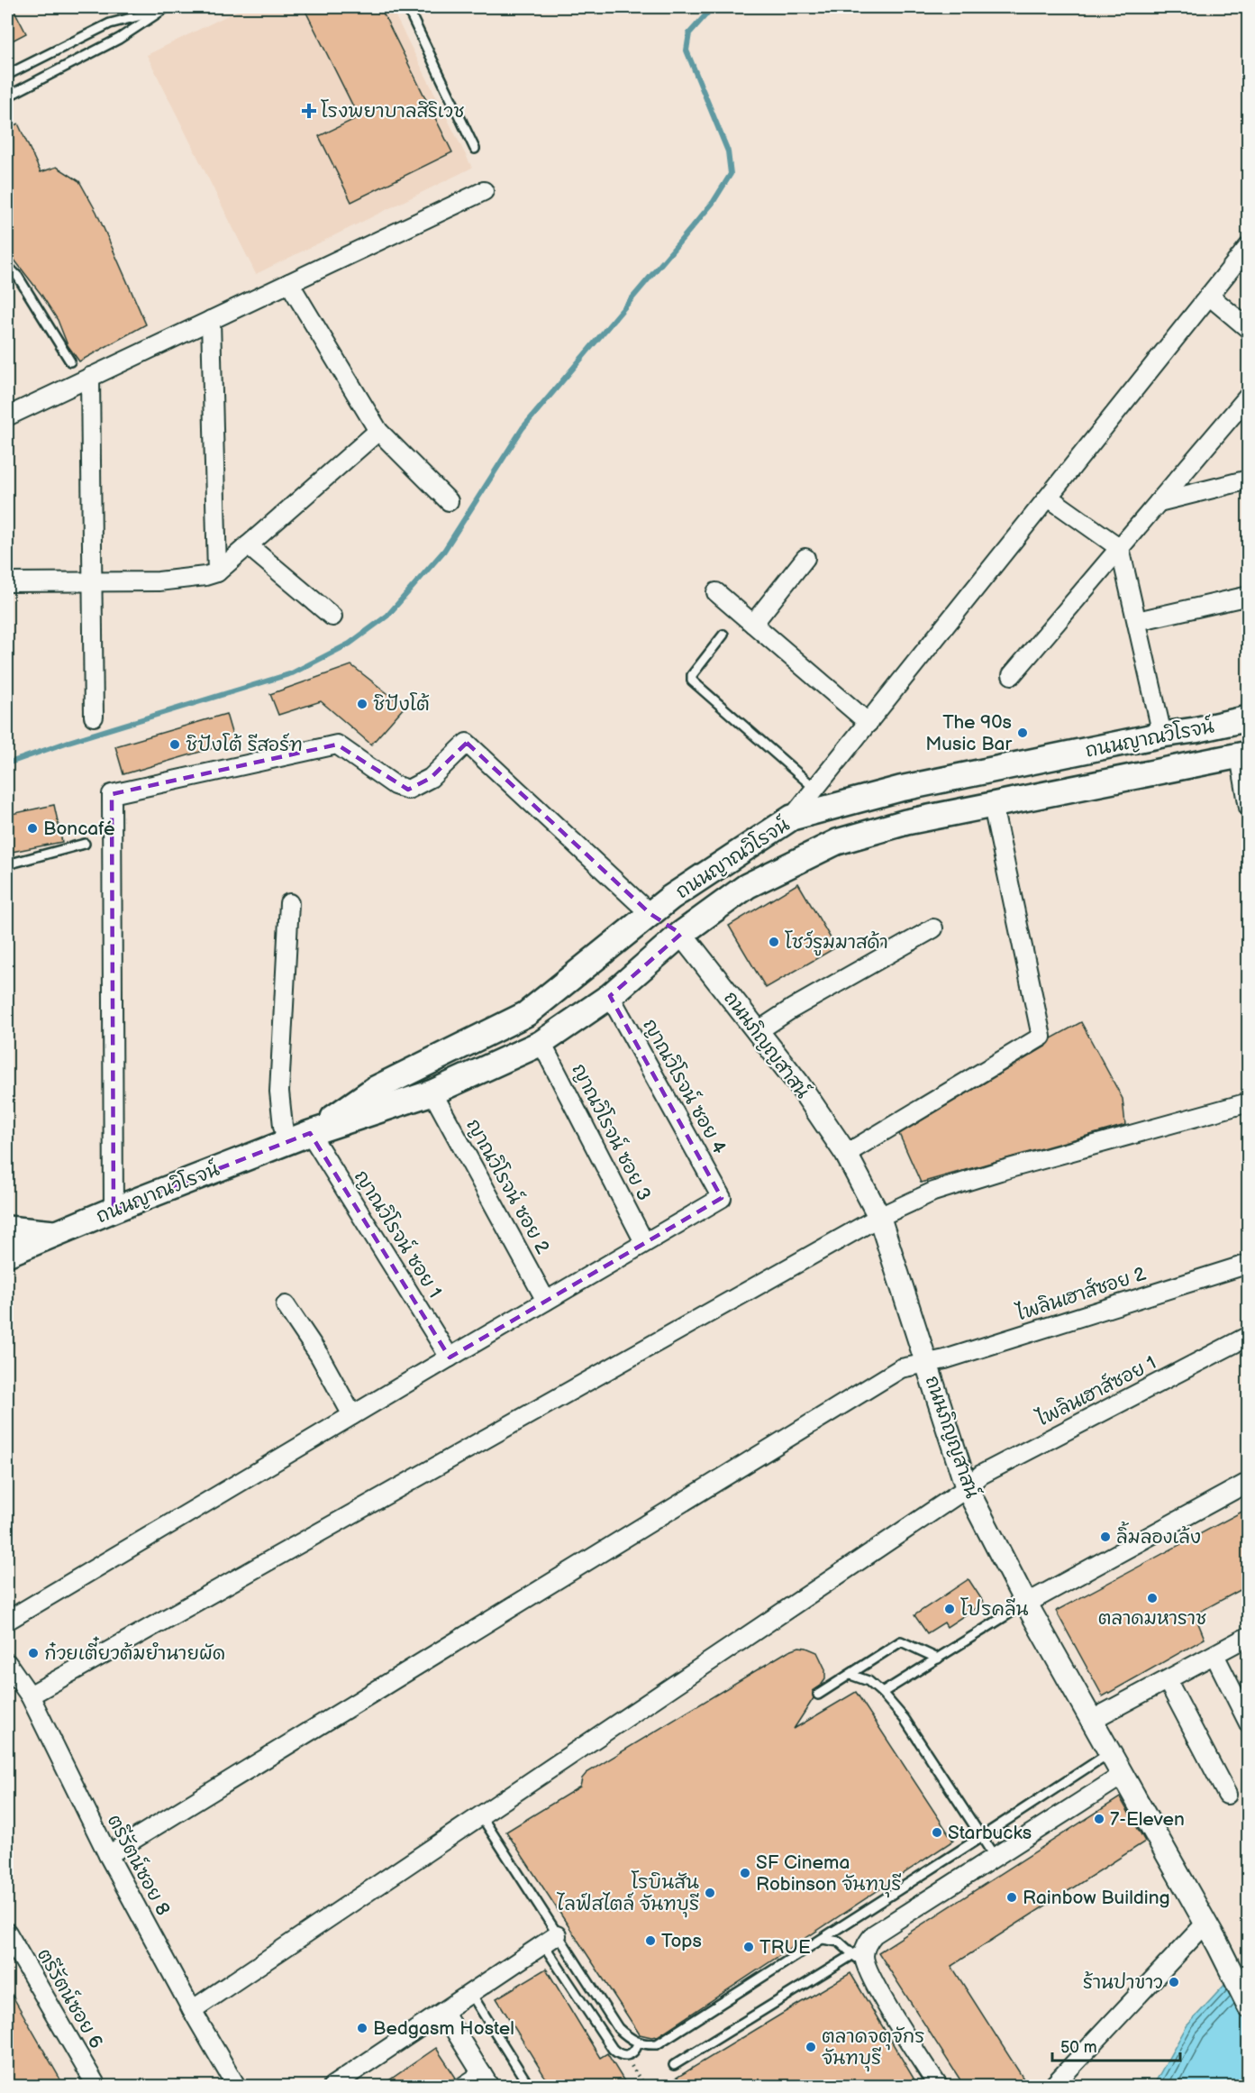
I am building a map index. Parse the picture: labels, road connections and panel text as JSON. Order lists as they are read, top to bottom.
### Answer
{
  "streets": {
    "main road": ["ถนนญาณวิโรจน์"],
    "street": [
      "ถนนภิญญสาสน์",
      "ญาณวิโรจน์ ซอย 4",
      "ญาณวิโรจน์ ซอย 3",
      "ญาณวิโรจน์ ซอย 2",
      "ญาณวิโรจน์ ซอย 1",
      "ไพลินเฮาส์ซอย 2",
      "ไพลินเฮาส์ซอย 1",
      "ตรีรัตน์ซอย 8",
      "ตรีรัตน์ซอย 6"
    ]
  },
  "crossings": [
    ["ถนนญาณวิโรจน์", "ถนนภิญญสาสน์"],
    ["ถนนญาณวิโรจน์", "ญาณวิโรจน์ ซอย 4"],
    ["ถนนญาณวิโรจน์", "ญาณวิโรจน์ ซอย 3"],
    ["ถนนญาณวิโรจน์", "ญาณวิโรจน์ ซอย 2"],
    ["ถนนญาณวิโรจน์", "ญาณวิโรจน์ ซอย 1"],
    ["ถนนภิญญสาสน์", "ไพลินเฮาส์ซอย 2"],
    ["ถนนภิญญสาสน์", "ไพลินเฮาส์ซอย 1"],
    ["ญาณวิโรจน์ ซอย 4", "ญาณวิโรจน์ ซอย 3"],
    ["ไพลินเฮาส์ซอย 2", "ตรีรัตน์ซอย 8"],
    ["ไพลินเฮาส์ซอย 1", "ตรีรัตน์ซอย 8"]
  ],
  "places": {
    "health": ["โรงพยาบาลสิริเวช"],
    "other": [
      "ชิปังโต้",
      "The 90s Music Bar",
      "ชิปังโต้ รีสอร์ท",
      "Boncafé",
      "โชว์รูมมาสด้า",
      "ลิ้มลองเล้ง",
      "ตลาดมหาราช",
      "โปรคลีน",
      "ก๋วยเตี๋ยวต้มยำนายผัด",
      "7-Eleven",
      "Starbucks",
      "SF Cinema Robinson จันทบุรี",
      "โรบินสัน ไลฟ์สไตล์ จันทบุรี",
      "Rainbow Building",
      "Tops",
      "TRUE",
      "ร้านปาขาว",
      "Bedgasm Hostel",
      "ตลาดจตุจักร จันทบุรี"
    ]
  },
  "scale_bar": "50 m"
}
